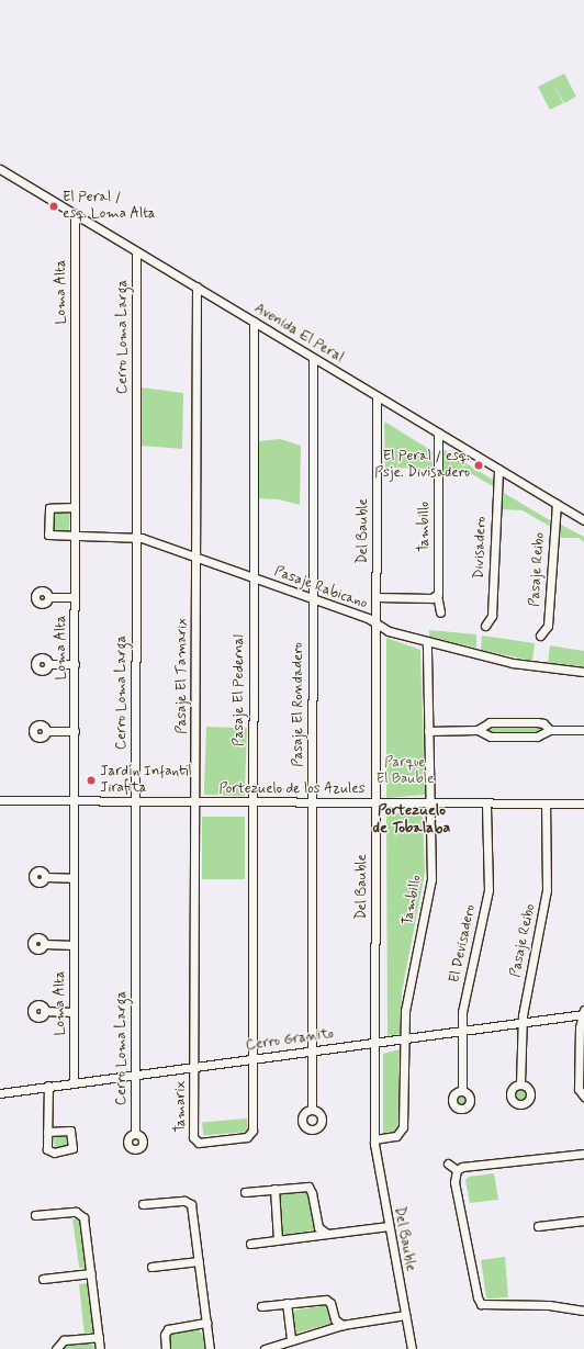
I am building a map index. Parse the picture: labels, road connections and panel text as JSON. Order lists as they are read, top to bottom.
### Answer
{
  "streets": {
    "street": [
      "Loma Alta",
      "Avenida El Peral",
      "Cerro Loma Larga",
      "Tambillo",
      "Del Bauble",
      "Divisadero",
      "Pasaje Reibo",
      "Pasaje Rabicano",
      "Pasaje El Tamarix",
      "Pasaje El Pedernal",
      "Pasaje El Rondadero",
      "Portezuelo de los Azules",
      "El Devisadero",
      "Cerro Granito",
      "Tamarix"
    ]
  },
  "crossings": [
    ["Loma Alta", "Avenida El Peral"],
    ["Loma Alta", "Pasaje Rabicano"],
    ["Loma Alta", "Portezuelo de los Azules"],
    ["Loma Alta", "Cerro Granito"],
    ["Avenida El Peral", "Cerro Loma Larga"],
    ["Avenida El Peral", "Tambillo"],
    ["Avenida El Peral", "Del Bauble"],
    ["Avenida El Peral", "Divisadero"],
    ["Avenida El Peral", "Pasaje Reibo"],
    ["Avenida El Peral", "Pasaje El Tamarix"],
    ["Avenida El Peral", "Pasaje El Pedernal"],
    ["Avenida El Peral", "Pasaje El Rondadero"],
    ["Cerro Loma Larga", "Pasaje Rabicano"],
    ["Cerro Loma Larga", "Portezuelo de los Azules"],
    ["Cerro Loma Larga", "Cerro Granito"],
    ["Tambillo", "Del Bauble"],
    ["Tambillo", "Pasaje Rabicano"],
    ["Tambillo", "Portezuelo de los Azules"],
    ["Tambillo", "Cerro Granito"],
    ["Del Bauble", "Pasaje Rabicano"],
    ["Del Bauble", "Portezuelo de los Azules"],
    ["Del Bauble", "Cerro Granito"],
    ["Pasaje Reibo", "Portezuelo de los Azules"],
    ["Pasaje Reibo", "Cerro Granito"],
    ["Pasaje Rabicano", "Pasaje El Tamarix"],
    ["Pasaje Rabicano", "Pasaje El Pedernal"],
    ["Pasaje Rabicano", "Pasaje El Rondadero"],
    ["Pasaje El Tamarix", "Portezuelo de los Azules"],
    ["Pasaje El Tamarix", "Cerro Granito"],
    ["Pasaje El Tamarix", "Tamarix"],
    ["Pasaje El Pedernal", "Portezuelo de los Azules"],
    ["Pasaje El Pedernal", "Cerro Granito"],
    ["Pasaje El Pedernal", "Tamarix"],
    ["Pasaje El Rondadero", "Portezuelo de los Azules"],
    ["Pasaje El Rondadero", "Cerro Granito"],
    ["Portezuelo de los Azules", "El Devisadero"],
    ["El Devisadero", "Cerro Granito"],
    ["Cerro Granito", "Tamarix"]
  ],
  "districts": ["Portezuelo de Tobalaba"],
  "parks": ["Parque El Bauble"],
  "places": ["El Peral / esq. Loma Alta", "El Peral / esq. Psje. Divisadero", "Jardín Infantil Jirafita"]
}
